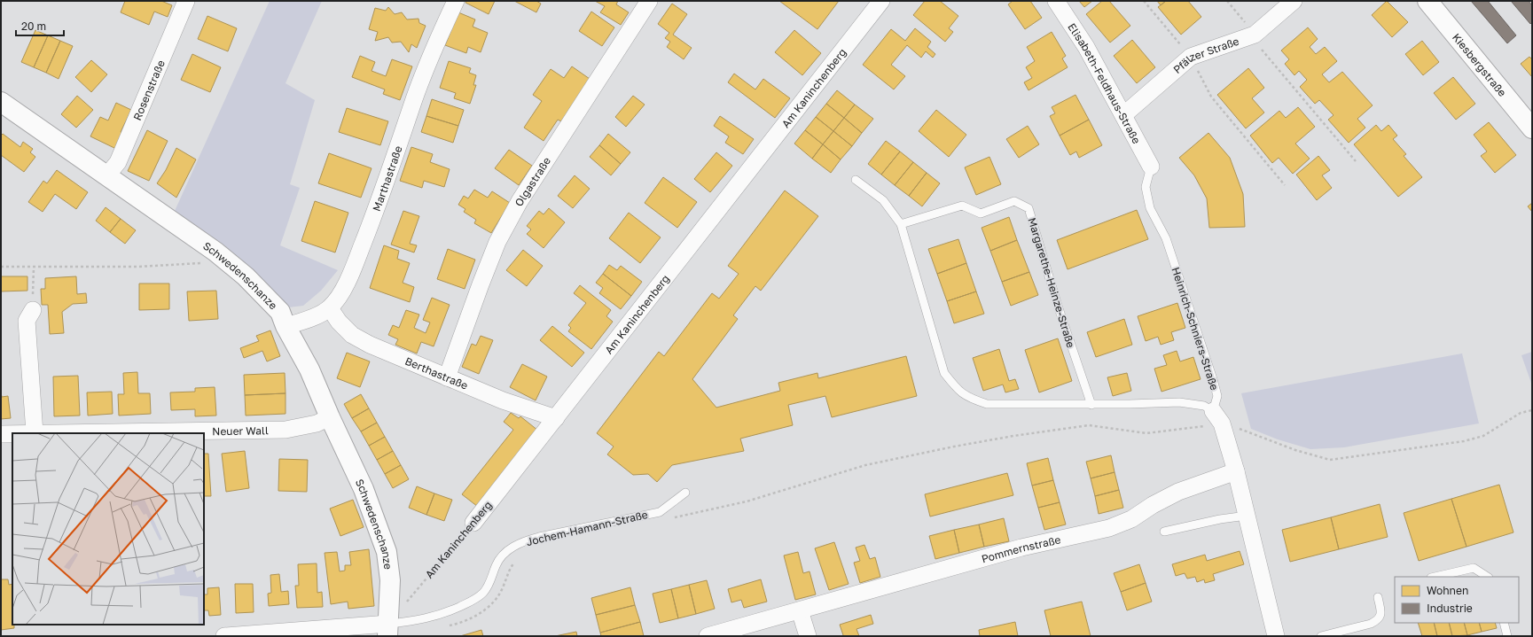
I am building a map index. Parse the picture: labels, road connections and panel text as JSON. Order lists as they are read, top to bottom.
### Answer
{
  "streets": {
    "street": [
      "Pfälzer Straße",
      "Kiesbergstraße",
      "Elisabeth-Feldhaus-Straße",
      "Am Kaninchenberg",
      "Rosenstraße",
      "Marthastraße",
      "Olgastraße",
      "Schwedenschanze",
      "Heinrich-Schniers-Straße",
      "Berthastraße",
      "Neuer Wall",
      "Pommernstraße"
    ],
    "lane": ["Margarethe-Heinze-Straße", "Jochem-Hamann-Straße"]
  },
  "crossings": [
    ["Pfälzer Straße", "Elisabeth-Feldhaus-Straße"],
    ["Elisabeth-Feldhaus-Straße", "Heinrich-Schniers-Straße"],
    ["Am Kaninchenberg", "Schwedenschanze"],
    ["Am Kaninchenberg", "Berthastraße"],
    ["Am Kaninchenberg", "Jochem-Hamann-Straße"],
    ["Rosenstraße", "Schwedenschanze"],
    ["Marthastraße", "Schwedenschanze"],
    ["Marthastraße", "Berthastraße"],
    ["Olgastraße", "Berthastraße"],
    ["Schwedenschanze", "Neuer Wall"],
    ["Schwedenschanze", "Jochem-Hamann-Straße"],
    ["Heinrich-Schniers-Straße", "Pommernstraße"]
  ],
  "legend": ["Wohnen", "Industrie"],
  "scale_bar": "20 m"
}
